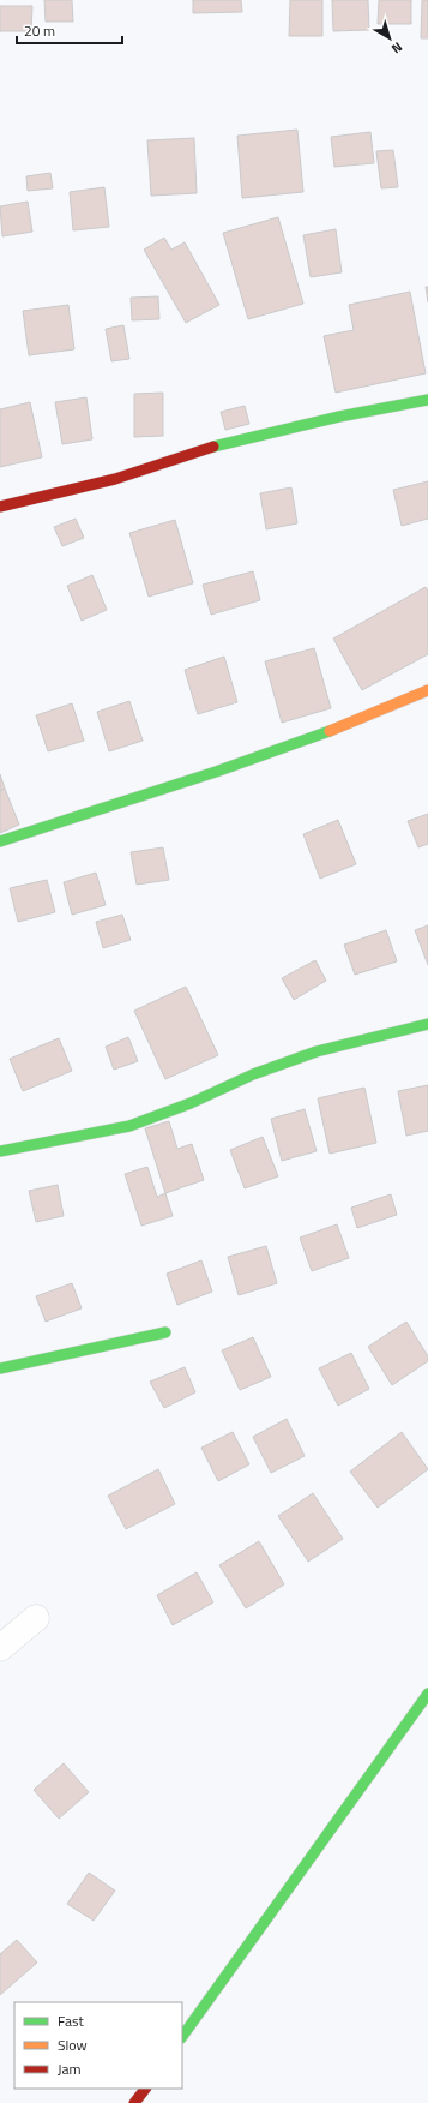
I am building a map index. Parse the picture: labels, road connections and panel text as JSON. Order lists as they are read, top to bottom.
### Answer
{
  "legend": ["Fast", "Slow", "Jam"],
  "scale_bar": "20 m",
  "north": "bottom right"
}
